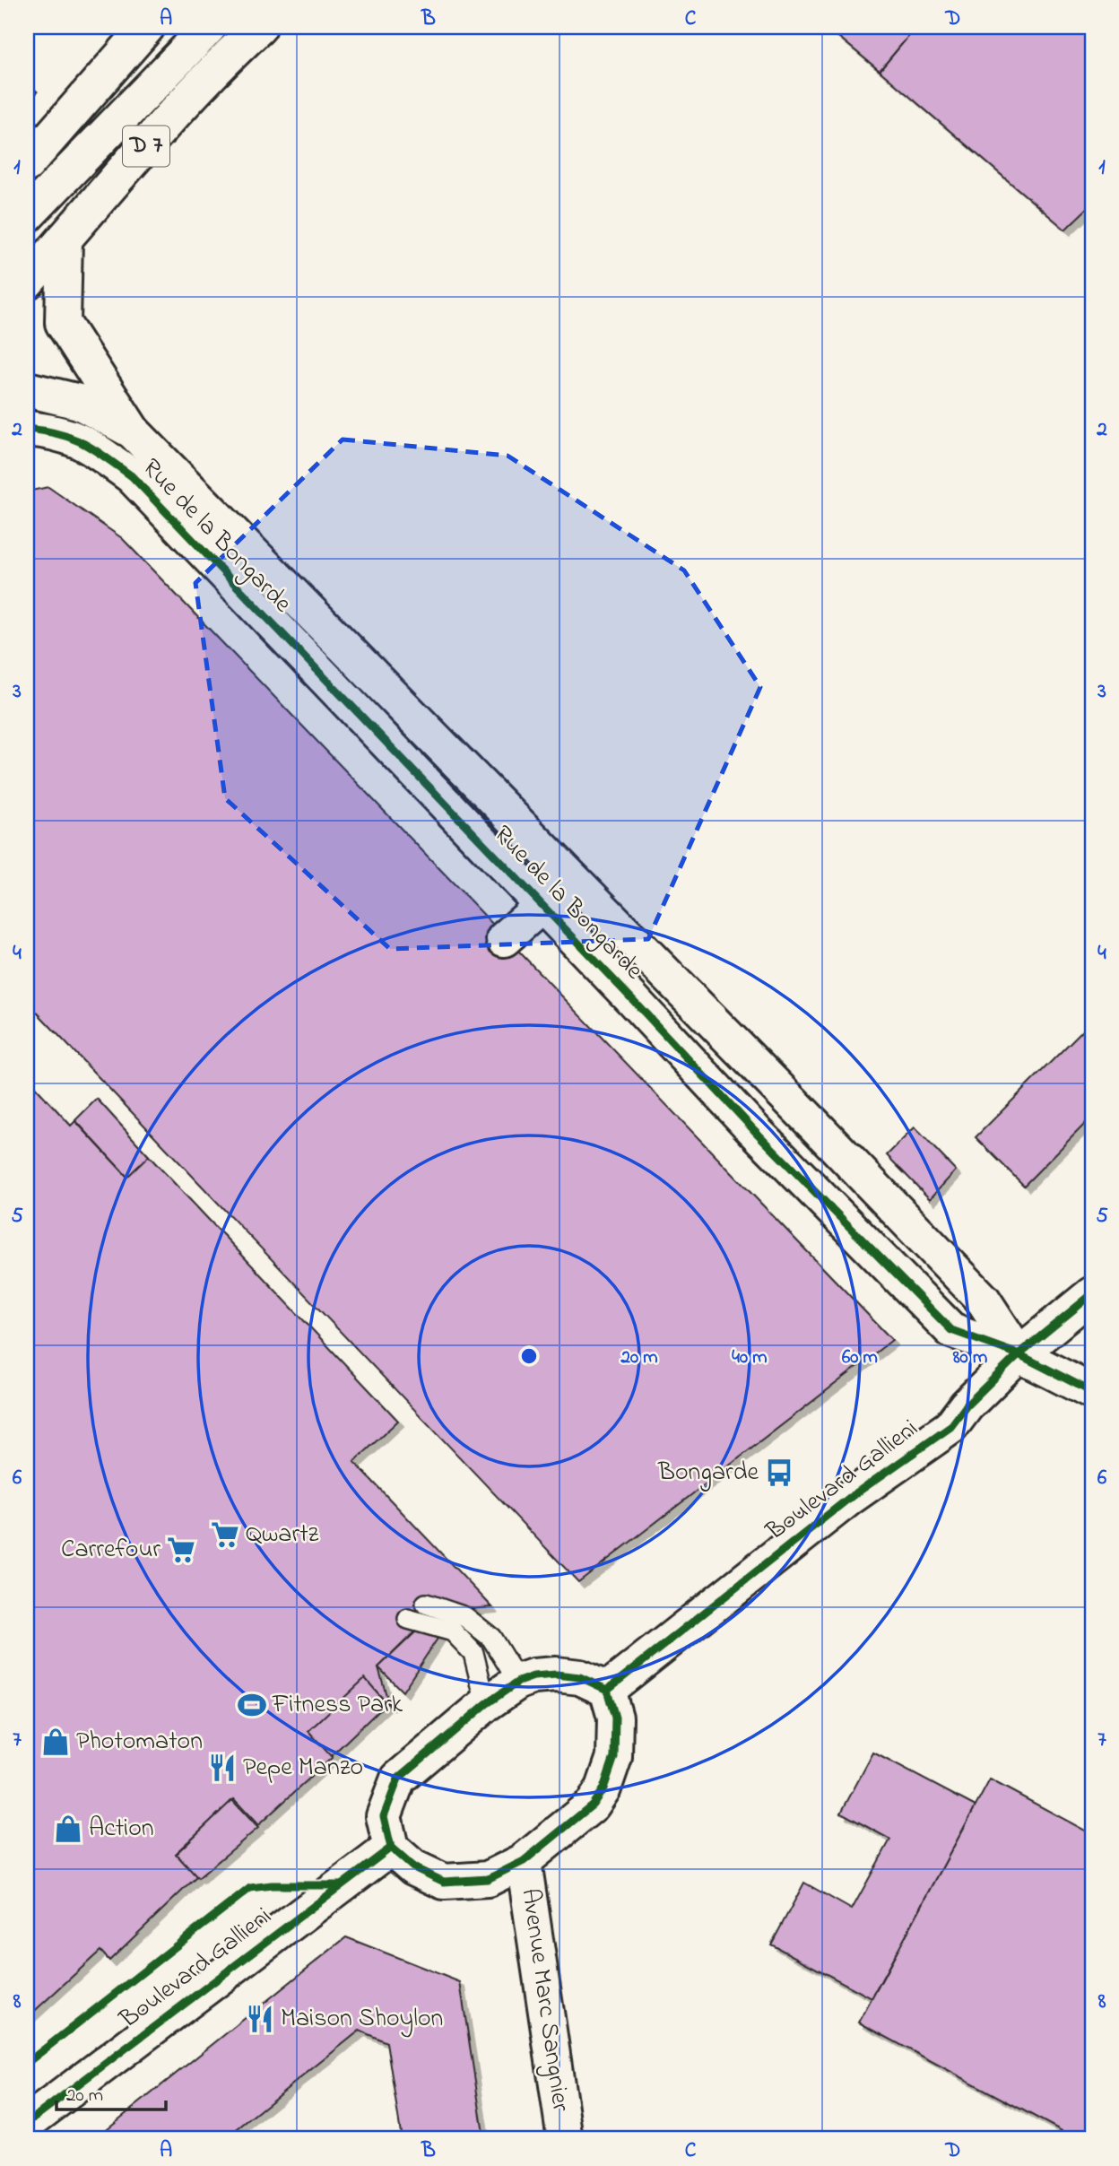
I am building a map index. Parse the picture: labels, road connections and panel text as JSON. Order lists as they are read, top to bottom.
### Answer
{
  "streets": {
    "main road": [
      "D 7",
      "Rue de la Bongarde",
      "Boulevard Gallieni",
      "Avenue Marc Sangnier"
    ]
  },
  "crossings": [
    ["Rue de la Bongarde", "Boulevard Gallieni"],
    ["Boulevard Gallieni", "Avenue Marc Sangnier"]
  ],
  "places": {
    "bus stop": ["Bongarde"],
    "supermarket": ["Qwartz", "Carrefour"],
    "sports": ["Fitness Park"],
    "shop": ["Photomaton", "Action"],
    "restaurant": ["Pepe Manzo", "Maison Shoylon"]
  },
  "scale_bar": "20 m",
  "grid": {
    "columns": [
      "A",
      "B",
      "C",
      "D"
    ],
    "rows": [
      "1",
      "2",
      "3",
      "4",
      "5",
      "6",
      "7",
      "8"
    ]
  },
  "rings": [
    "20 m",
    "40 m",
    "60 m",
    "80 m"
  ]
}
